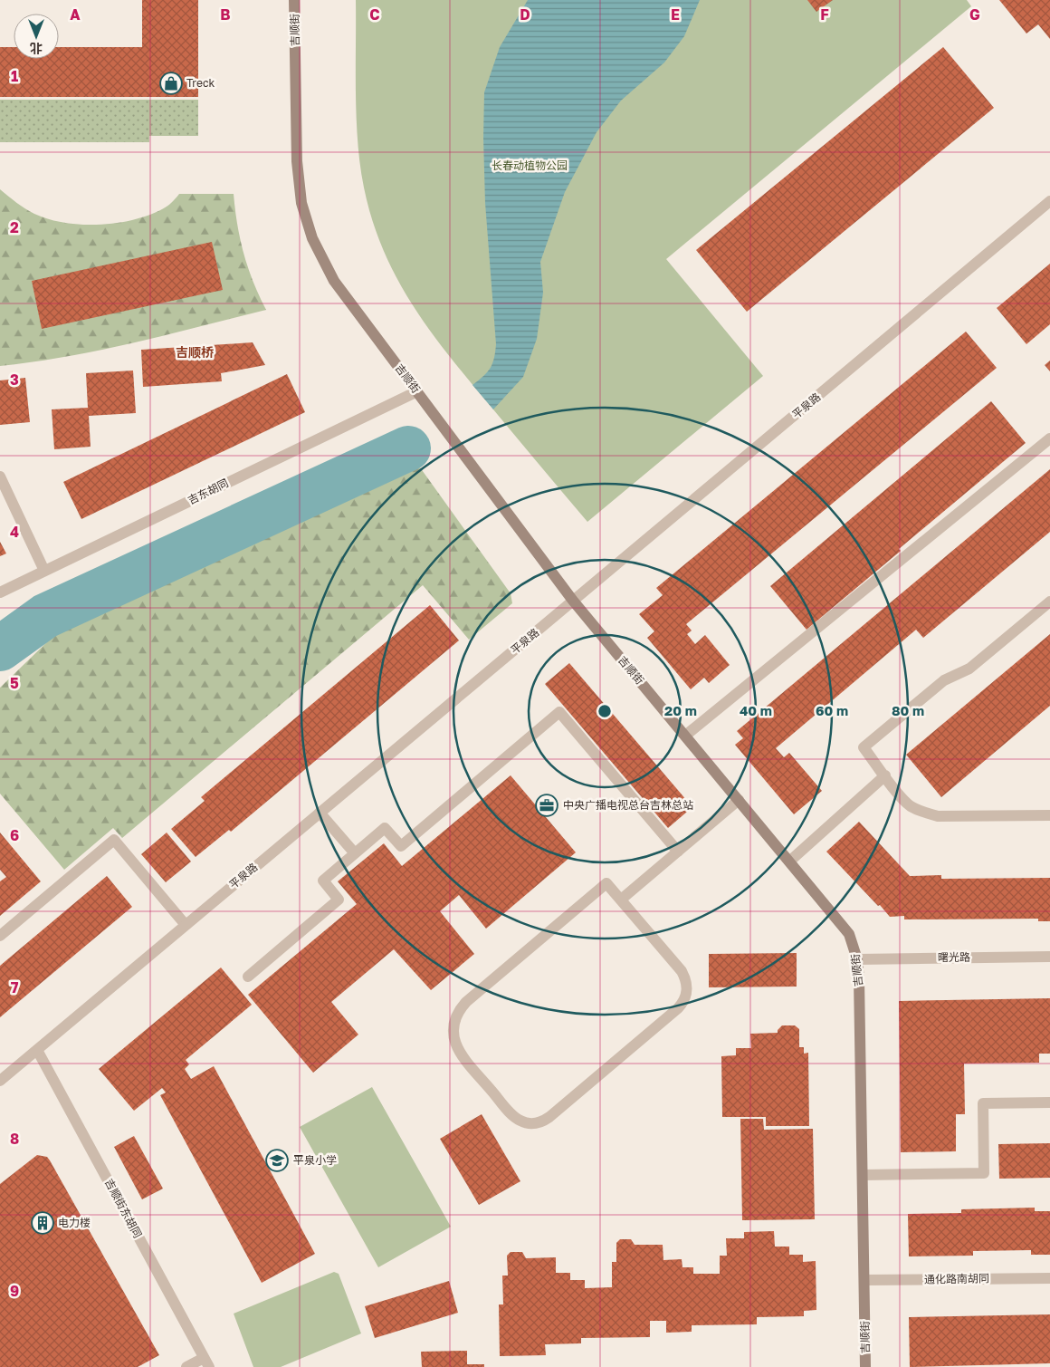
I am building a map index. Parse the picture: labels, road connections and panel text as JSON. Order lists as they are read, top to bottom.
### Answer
{
  "streets": {
    "main road": ["吉顺街"],
    "street": [
      "平泉路",
      "吉东胡同",
      "曙光路",
      "吉顺街东胡同",
      "通化路南胡同"
    ]
  },
  "crossings": [
    ["吉顺街", "平泉路"],
    ["吉顺街", "吉东胡同"],
    ["吉顺街", "曙光路"],
    ["吉顺街", "通化路南胡同"],
    ["平泉路", "吉顺街东胡同"]
  ],
  "districts": ["吉顺桥"],
  "parks": ["长春动植物公园"],
  "places": {
    "shop": ["Treck"],
    "office": ["中央广播电视总台吉林总站"],
    "school or university": ["平泉小学"],
    "building": ["电力楼"]
  },
  "north": "bottom",
  "grid": {
    "columns": [
      "A",
      "B",
      "C",
      "D",
      "E",
      "F",
      "G"
    ],
    "rows": [
      "1",
      "2",
      "3",
      "4",
      "5",
      "6",
      "7",
      "8",
      "9"
    ]
  },
  "rings": [
    "20 m",
    "40 m",
    "60 m",
    "80 m"
  ]
}
